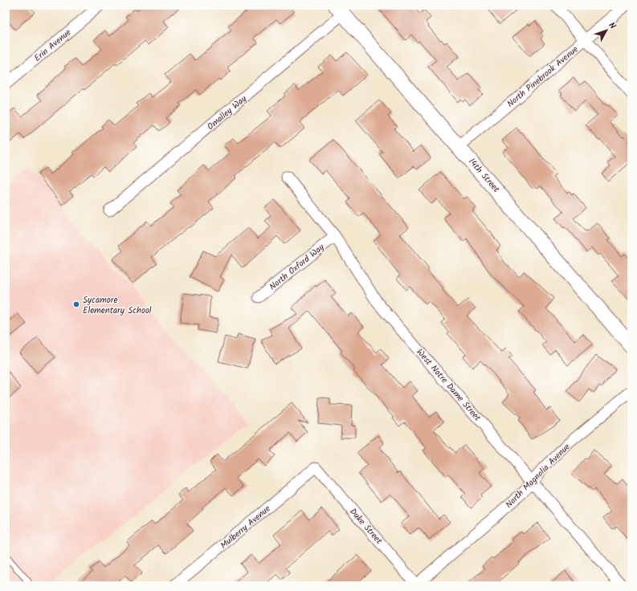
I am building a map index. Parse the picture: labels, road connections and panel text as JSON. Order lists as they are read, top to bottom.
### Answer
{
  "streets": {
    "street": [
      "Erin Avenue",
      "North Pinebrook Avenue",
      "Omalley Way",
      "14th Street",
      "North Oxford Way",
      "West Notre Dame Street",
      "North Magnolia Avenue",
      "Duke Street",
      "Mulberry Avenue"
    ]
  },
  "crossings": [
    ["North Pinebrook Avenue", "14th Street"],
    ["Omalley Way", "14th Street"],
    ["North Oxford Way", "West Notre Dame Street"],
    ["West Notre Dame Street", "North Magnolia Avenue"],
    ["North Magnolia Avenue", "Duke Street"],
    ["Duke Street", "Mulberry Avenue"]
  ],
  "places": ["Sycamore Elementary School"],
  "north": "top right"
}
